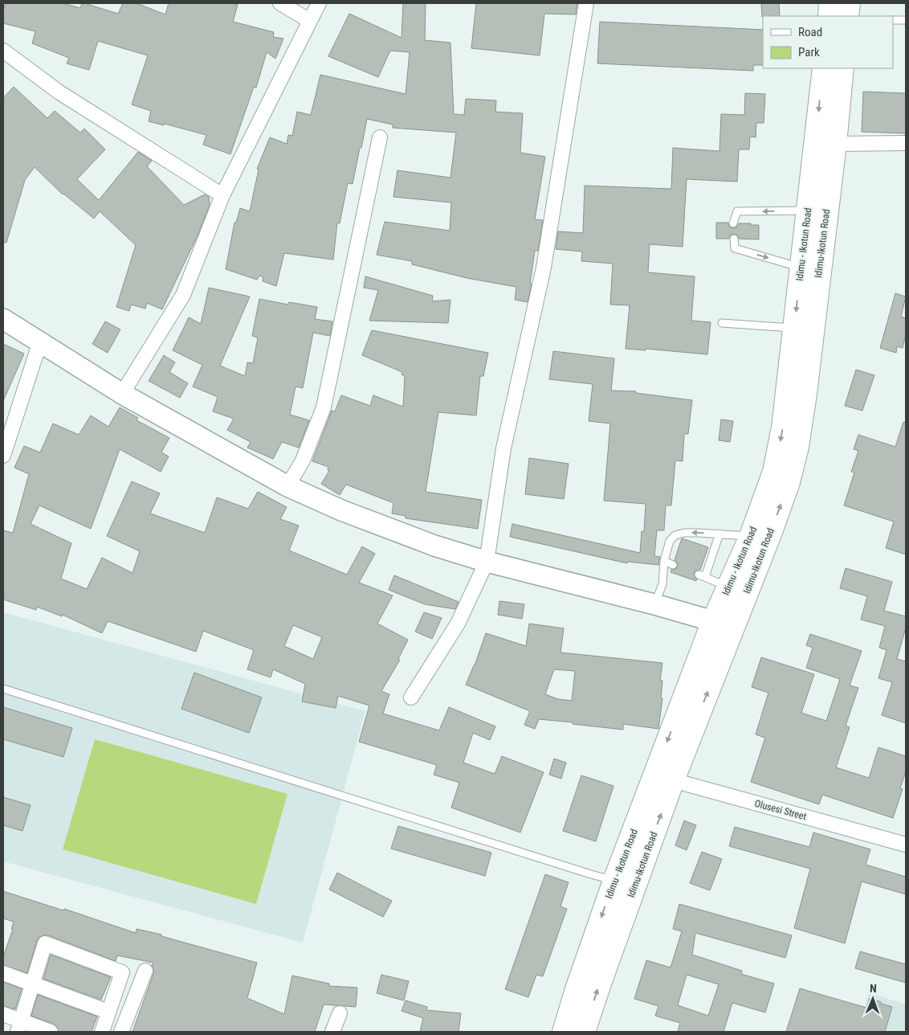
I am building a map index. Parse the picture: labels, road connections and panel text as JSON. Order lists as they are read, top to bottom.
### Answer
{
  "streets": {
    "main road": ["Idimu-Ikotun Road", "Idimu - Ikotun Road"],
    "street": ["Olusesi Street"]
  },
  "crossings": [
    ["Idimu-Ikotun Road", "Idimu - Ikotun Road"],
    ["Idimu-Ikotun Road", "Olusesi Street"],
    ["Idimu - Ikotun Road", "Olusesi Street"]
  ],
  "one_way": ["Idimu-Ikotun Road", "Idimu - Ikotun Road"],
  "legend": ["Road", "Park"],
  "north": "top"
}
